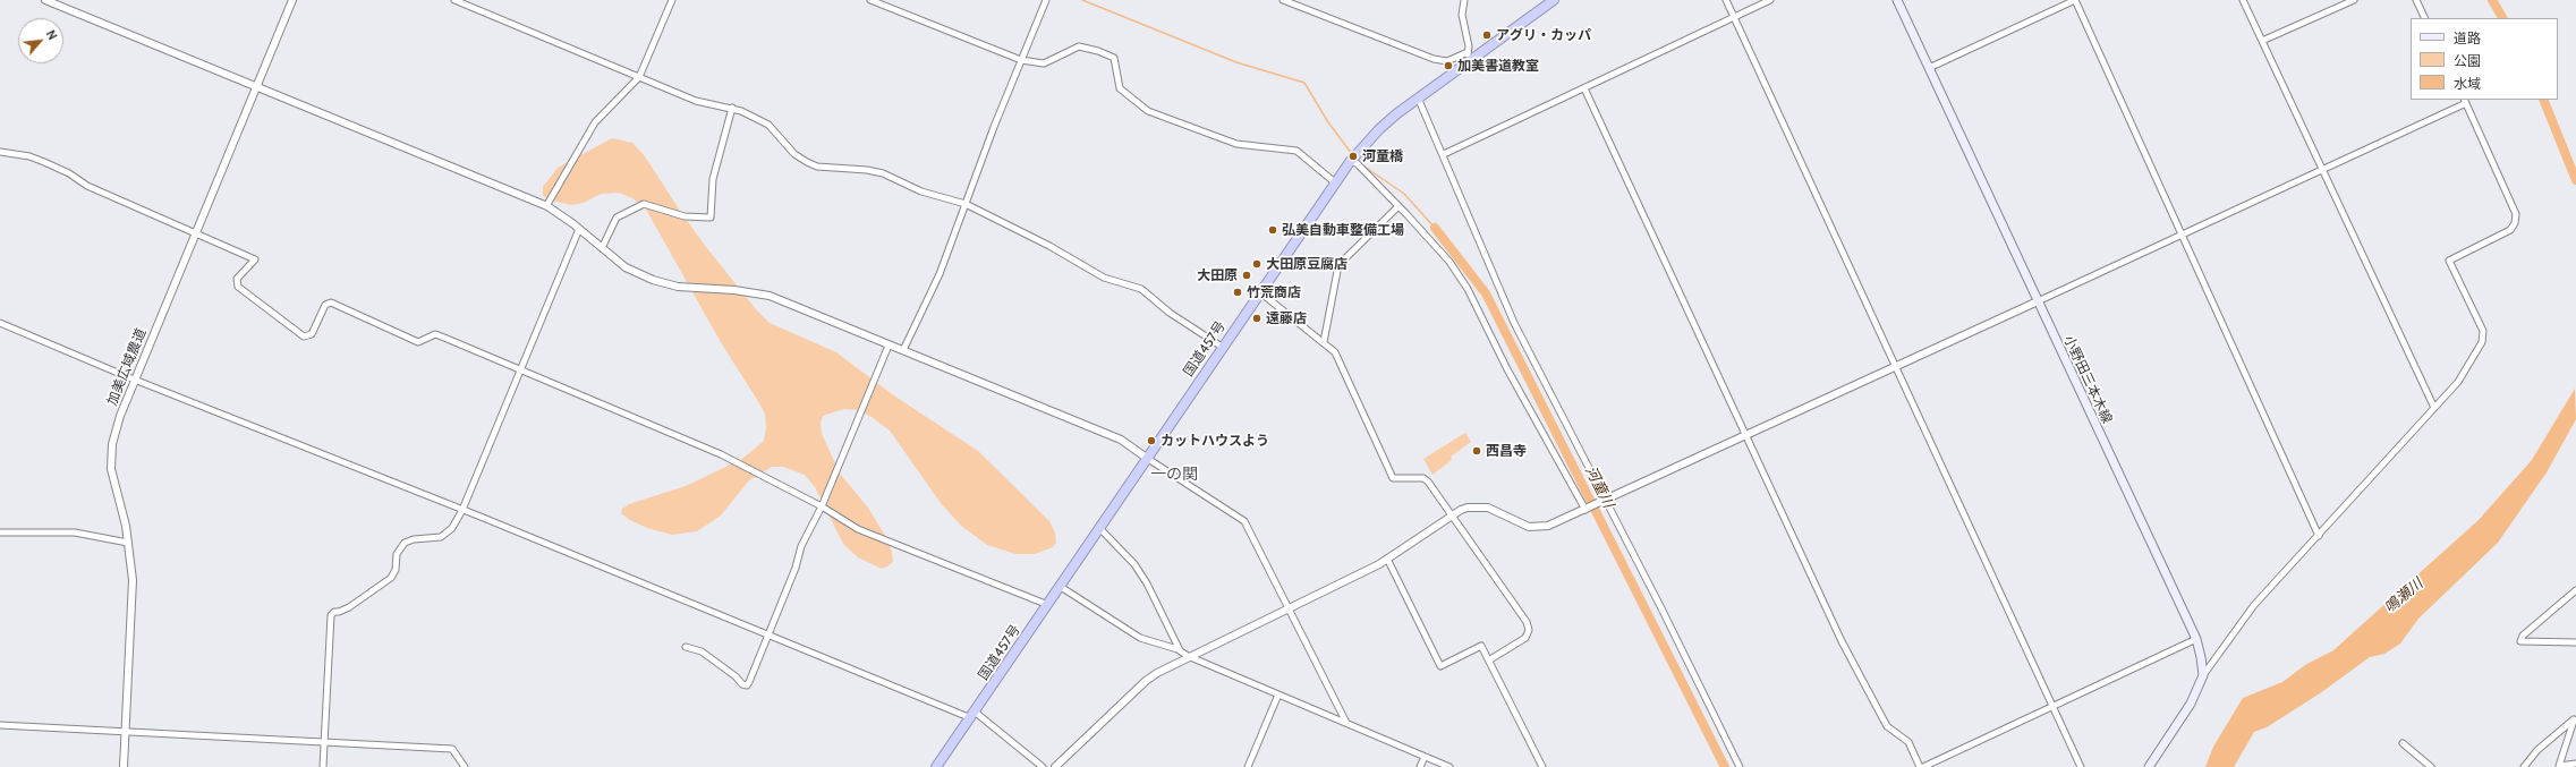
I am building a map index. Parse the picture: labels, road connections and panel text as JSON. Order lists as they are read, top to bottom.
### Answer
{
  "streets": {
    "highway": ["国道457号"],
    "main road": ["小野田三本木線"],
    "street": ["加美広域農道"]
  },
  "districts": ["一の関"],
  "water": ["河童川", "鳴瀬川"],
  "places": [
    "アグリ・カッパ",
    "加美書道教室",
    "河童橋",
    "弘美自動車整備工場",
    "大田原豆腐店",
    "大田原",
    "竹荒商店",
    "遠藤店",
    "カットハウスよう",
    "西昌寺"
  ],
  "legend": ["道路", "公園", "水域"],
  "north": "top right"
}
